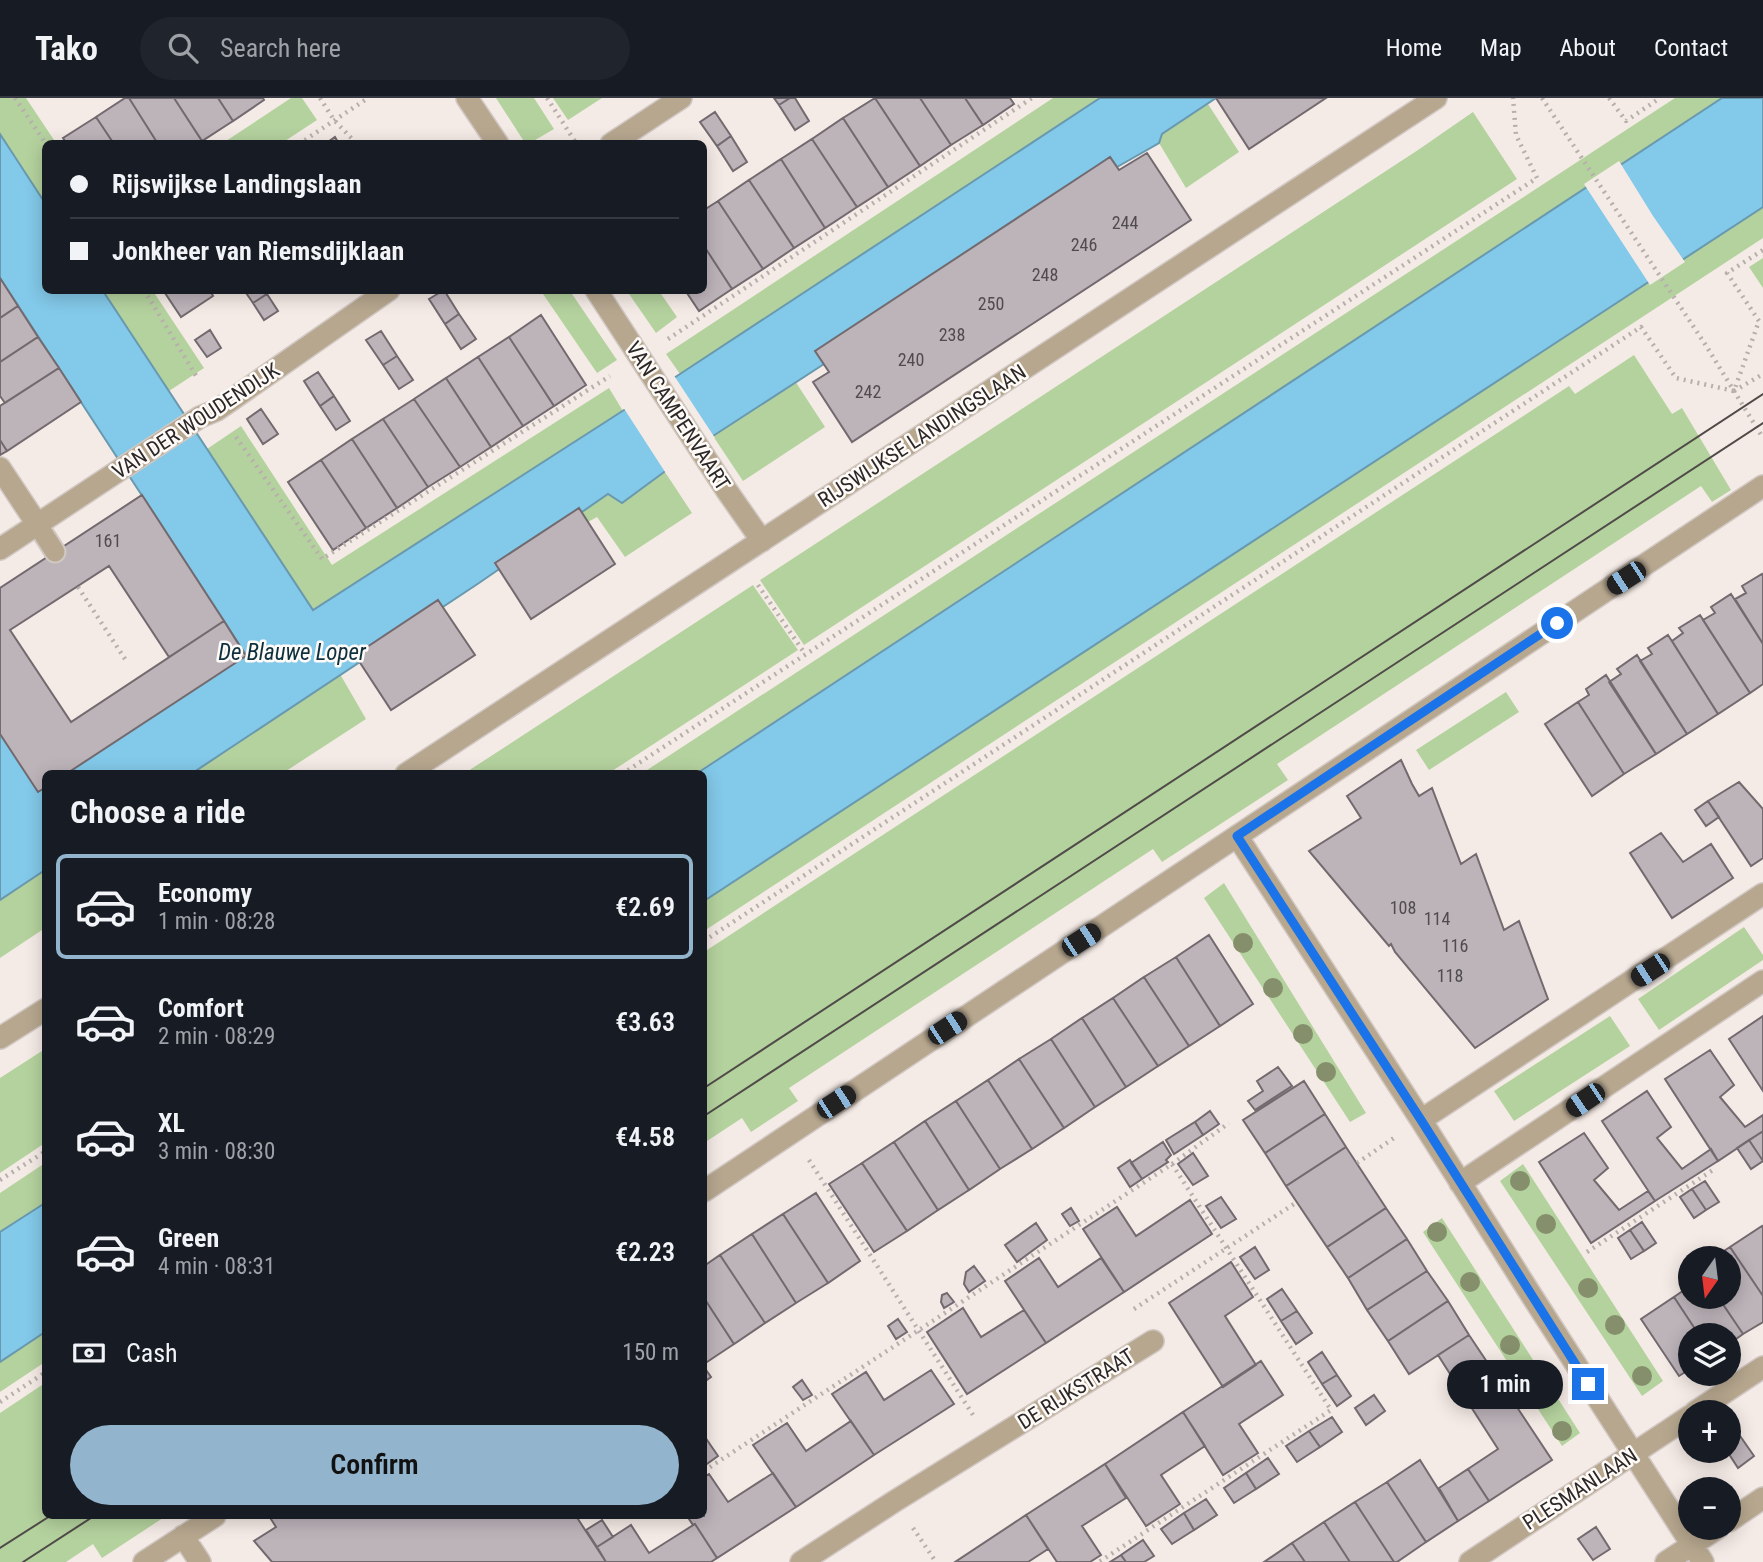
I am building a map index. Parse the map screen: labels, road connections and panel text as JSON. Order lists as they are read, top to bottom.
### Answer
{
  "streets": {
    "street": [
      "VAN CAMPENVAART",
      "VAN DER WOUDENDIJK",
      "RIJSWIJKSE LANDINGSLAAN",
      "DE RIJKSTRAAT",
      "PLESMANLAAN"
    ]
  },
  "crossings": [
    ["VAN CAMPENVAART", "RIJSWIJKSE LANDINGSLAAN"]
  ],
  "water": ["De Blauwe Loper"],
  "house_numbers": [
    "244",
    "246",
    "248",
    "250",
    "238",
    "240",
    "242",
    "161",
    "108",
    "114",
    "116",
    "118"
  ],
  "north": "bottom",
  "page": {
    "header": "Tako",
    "search": "Search here",
    "nav": [
      "Home",
      "Map",
      "About",
      "Contact"
    ],
    "banner": ["Rijswijkse Landingslaan", "Jonkheer van Riemsdijklaan"],
    "heading": "Choose a ride",
    "list": [
      {
        "name": "Economy",
        "note": "1 min · 08:28",
        "value": "€2.69"
      },
      {
        "name": "Comfort",
        "note": "2 min · 08:29",
        "value": "€3.63"
      },
      {
        "name": "XL",
        "note": "3 min · 08:30",
        "value": "€4.58"
      },
      {
        "name": "Green",
        "note": "4 min · 08:31",
        "value": "€2.23"
      }
    ],
    "map_buttons": ["+", "−"],
    "pay": ["Cash", "150 m"],
    "bubble": "1 min",
    "buttons": "Confirm"
  }
}
